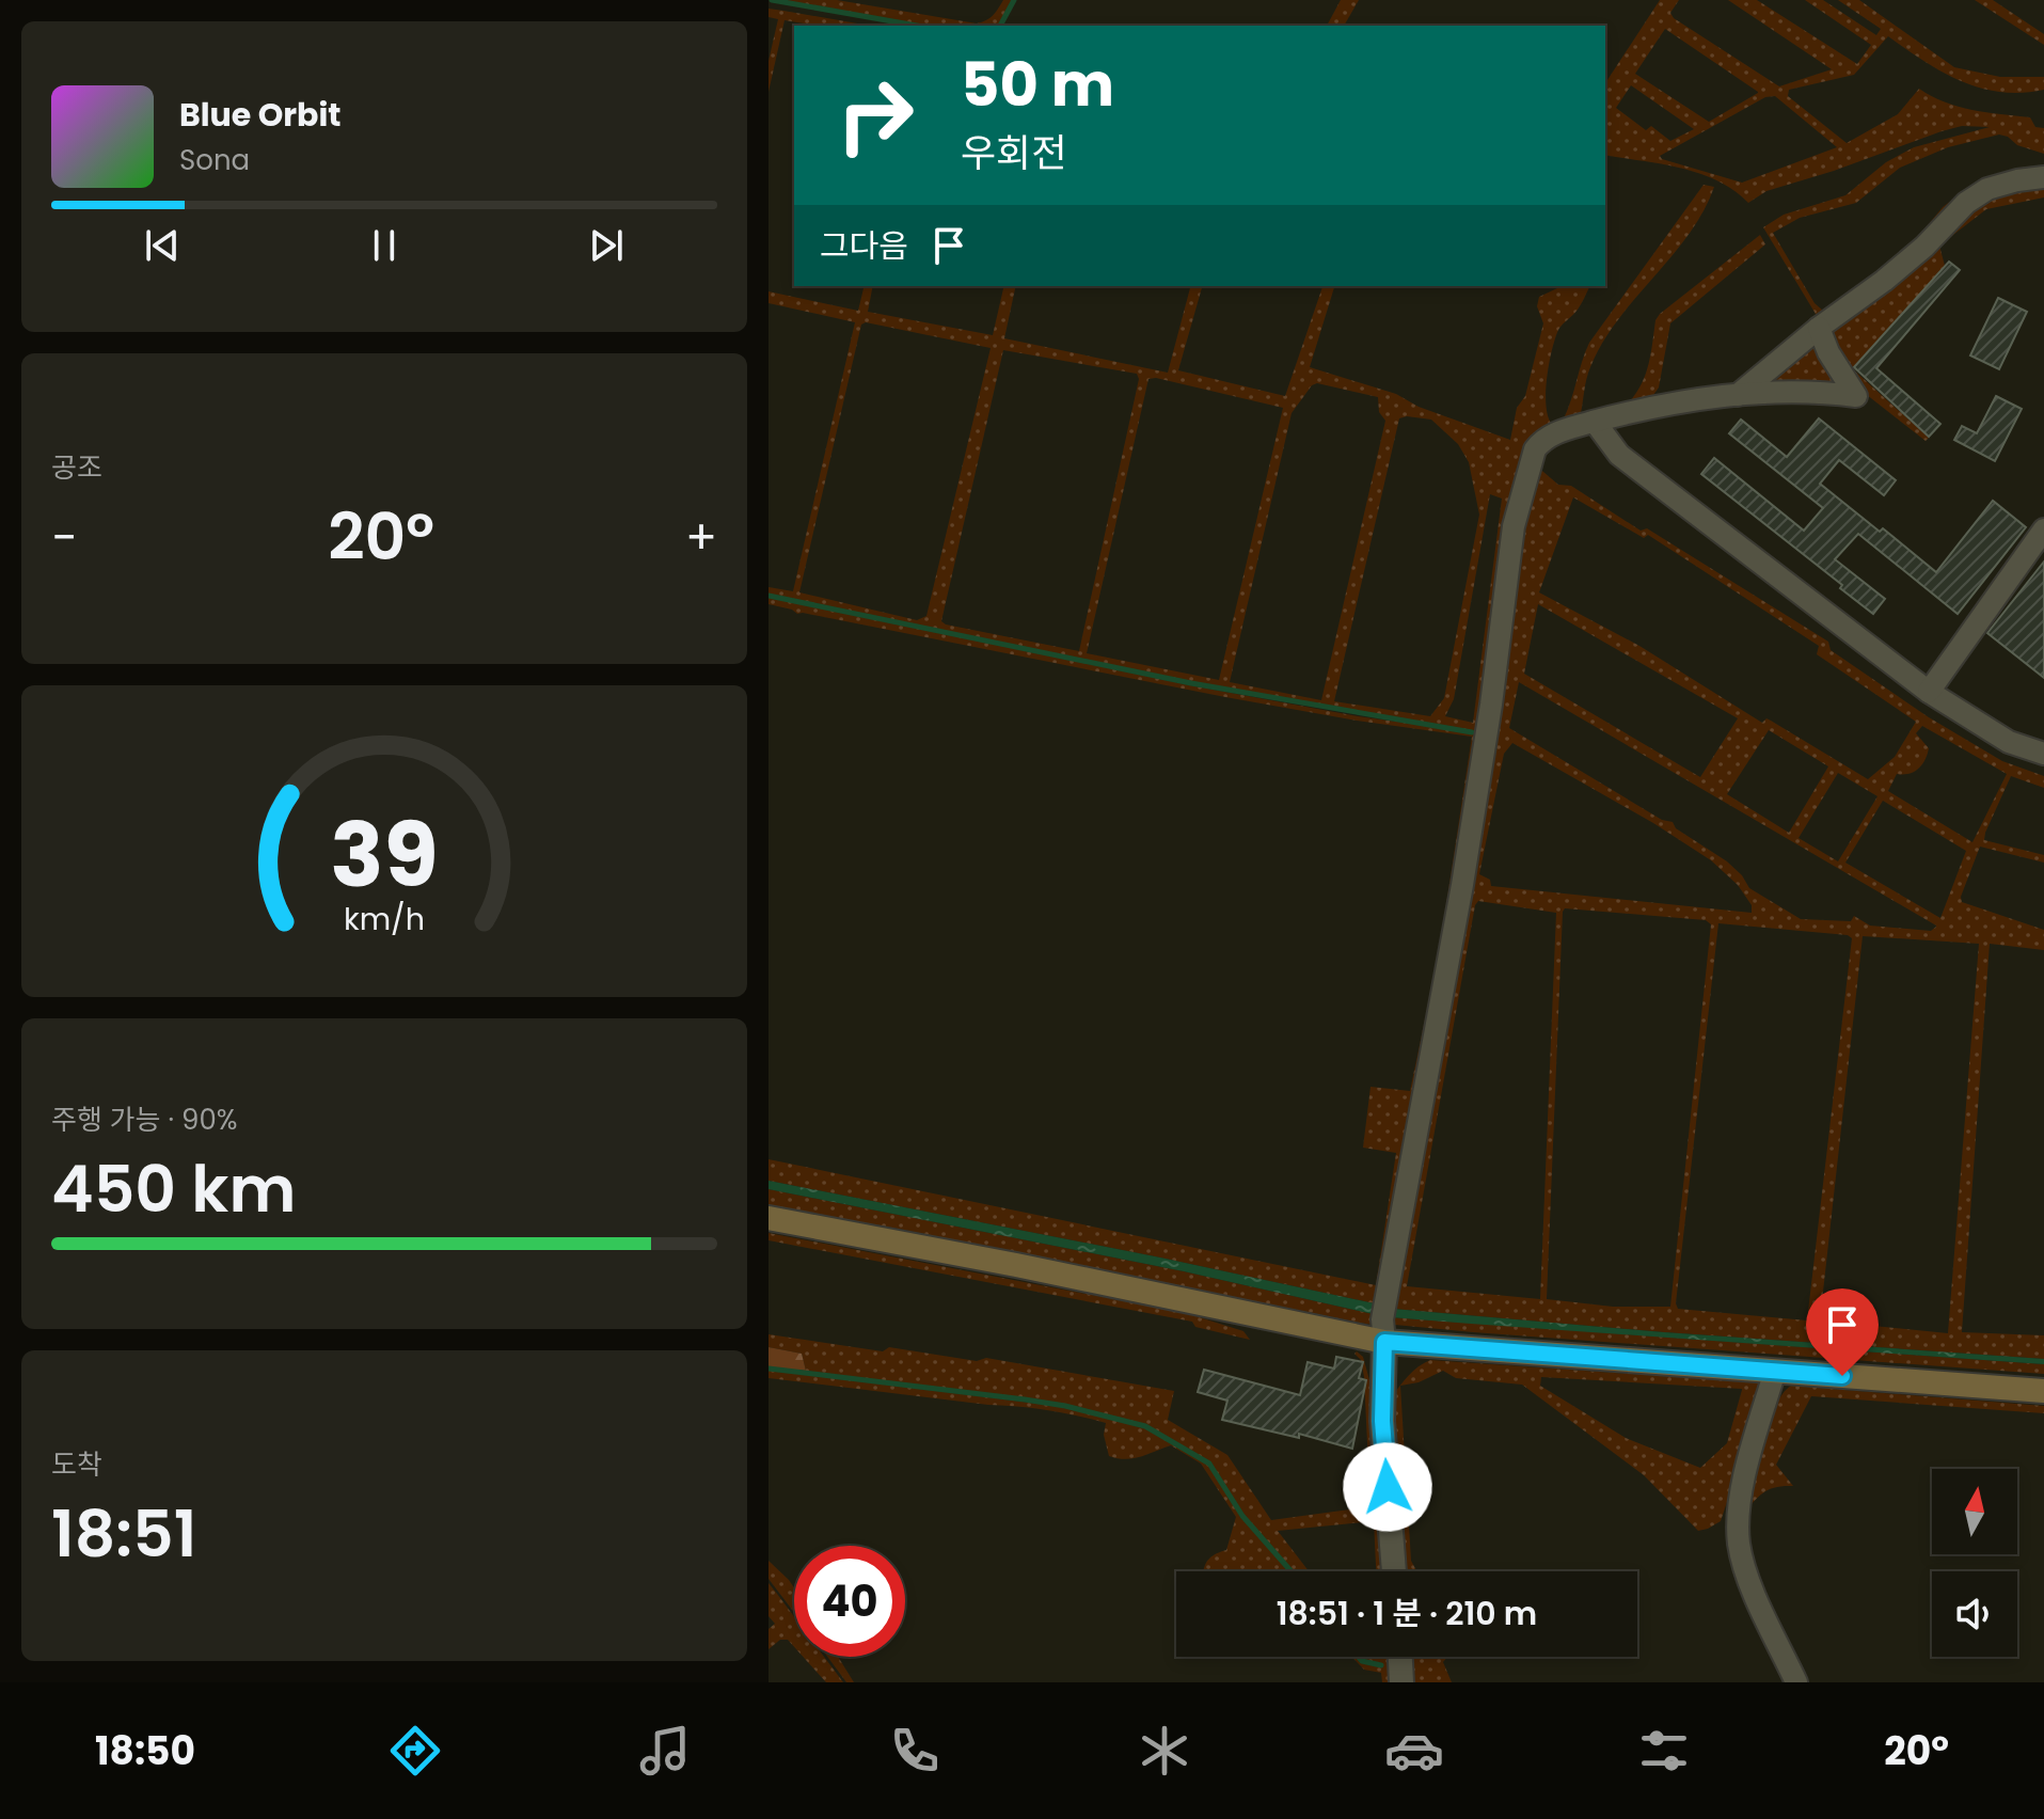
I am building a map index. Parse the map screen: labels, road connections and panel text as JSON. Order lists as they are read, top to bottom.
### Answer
{
  "north": "top",
  "page": {
    "turn": ["50 m", "우회전"],
    "song": ["Blue Orbit", "Sona"],
    "then": "그다음",
    "tile": [
      "공조",
      ["주행 가능 · 90%", "450 km"],
      ["도착", "18:51"]
    ],
    "heat": ["−", "20°", "+"],
    "limit": "40",
    "trip": "18:51 · 1 분 · 210 m",
    "tabs": ["18:50", "20°"],
    "gauge": ["39", "km/h"]
  }
}
